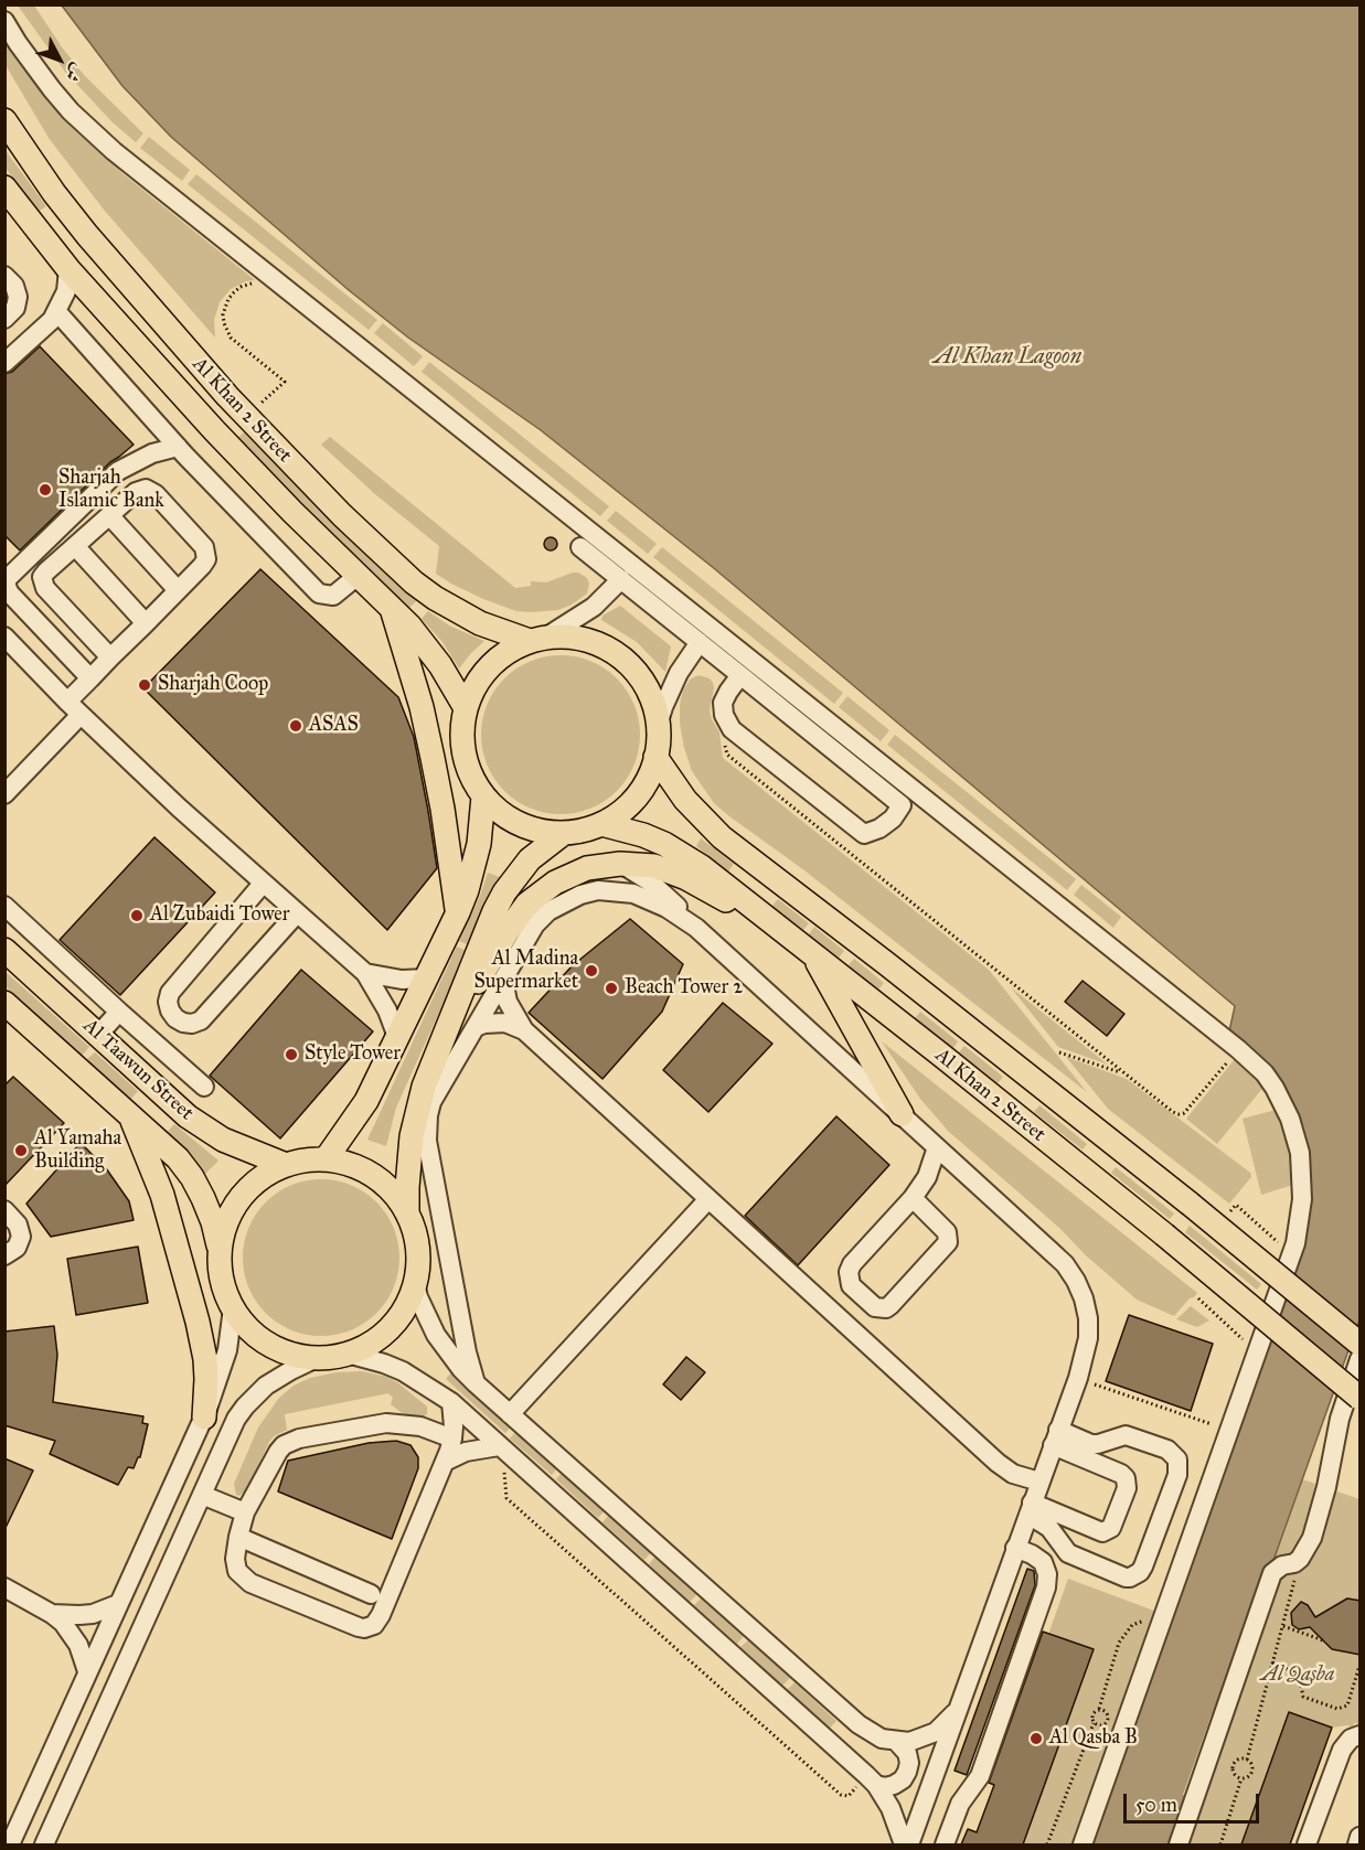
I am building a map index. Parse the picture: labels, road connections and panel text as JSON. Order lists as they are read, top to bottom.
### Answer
{
  "streets": {
    "main road": ["Al Khan 2 Street", "Al Taawun Street"]
  },
  "water": ["Al Khan Lagoon"],
  "parks": ["Al Qasba"],
  "places": [
    "Sharjah Islamic Bank",
    "Sharjah Coop",
    "ASAS",
    "Al Zubaidi Tower",
    "Al Madina Supermarket",
    "Beach Tower 2",
    "Style Tower",
    "Al Yamaha Building",
    "Al Qasba B"
  ],
  "scale_bar": "50 m",
  "north": "bottom right"
}
